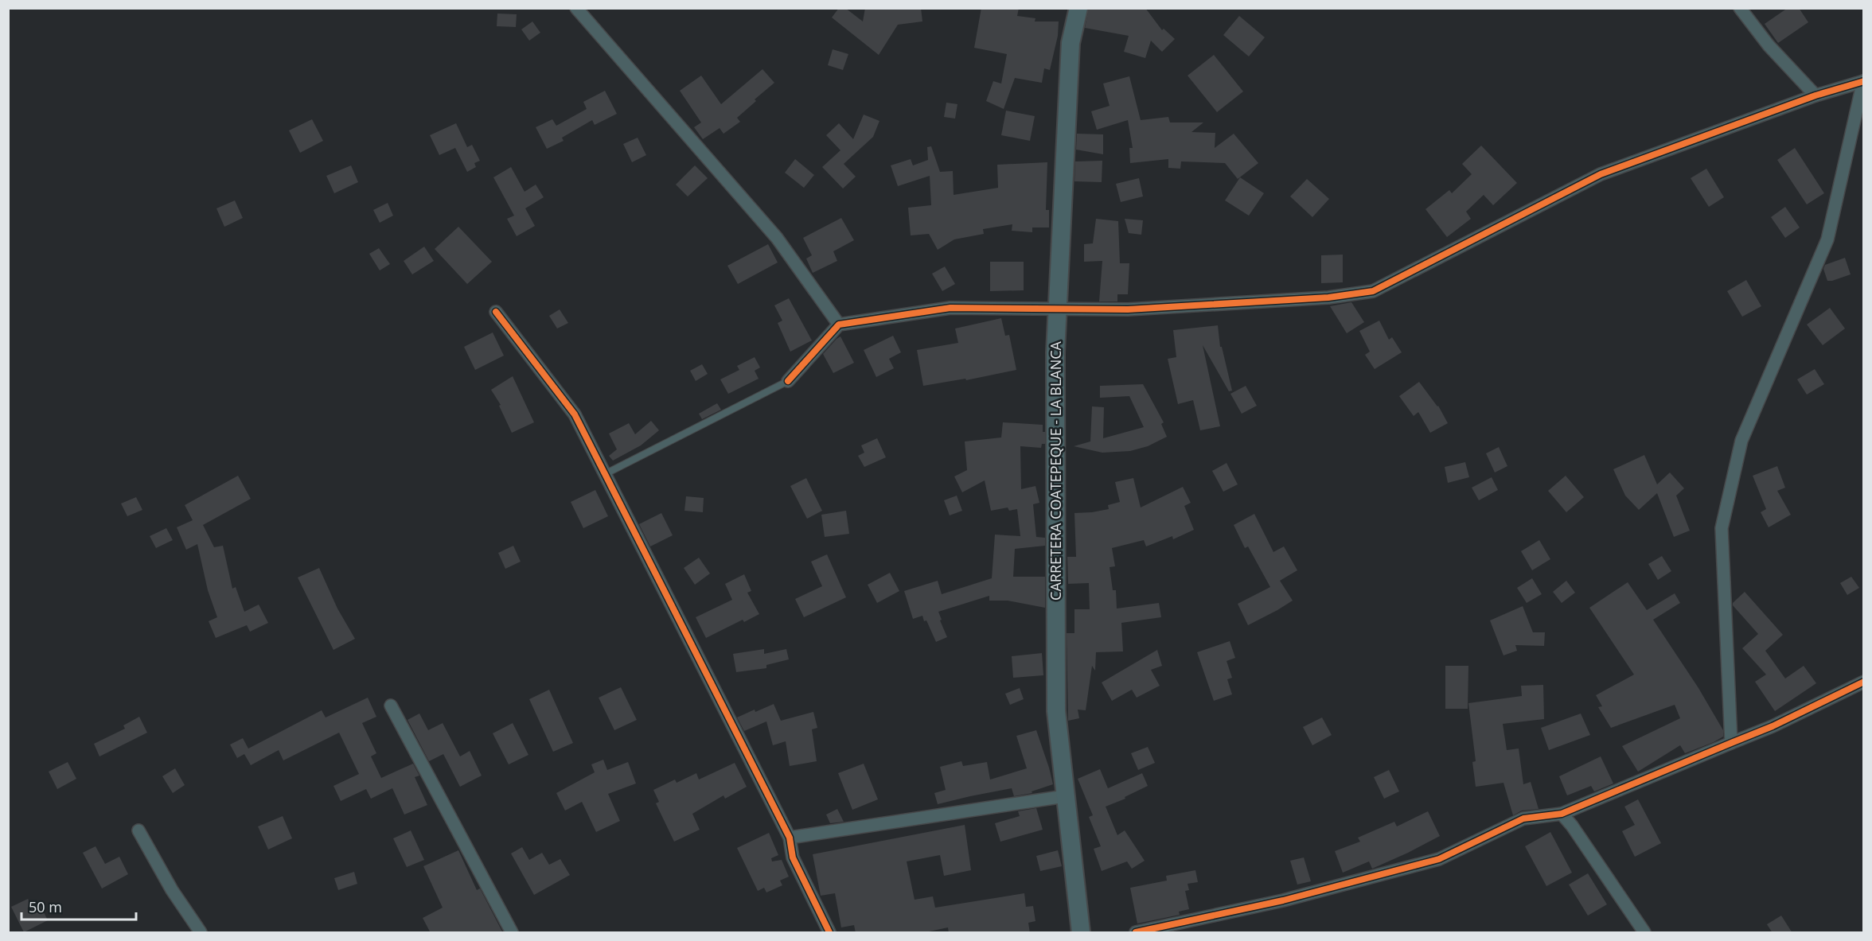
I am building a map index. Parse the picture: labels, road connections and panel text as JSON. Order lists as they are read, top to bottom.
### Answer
{
  "streets": {
    "main road": ["CARRETERA COATEPEQUE - LA BLANCA"]
  },
  "scale_bar": "50 m"
}
